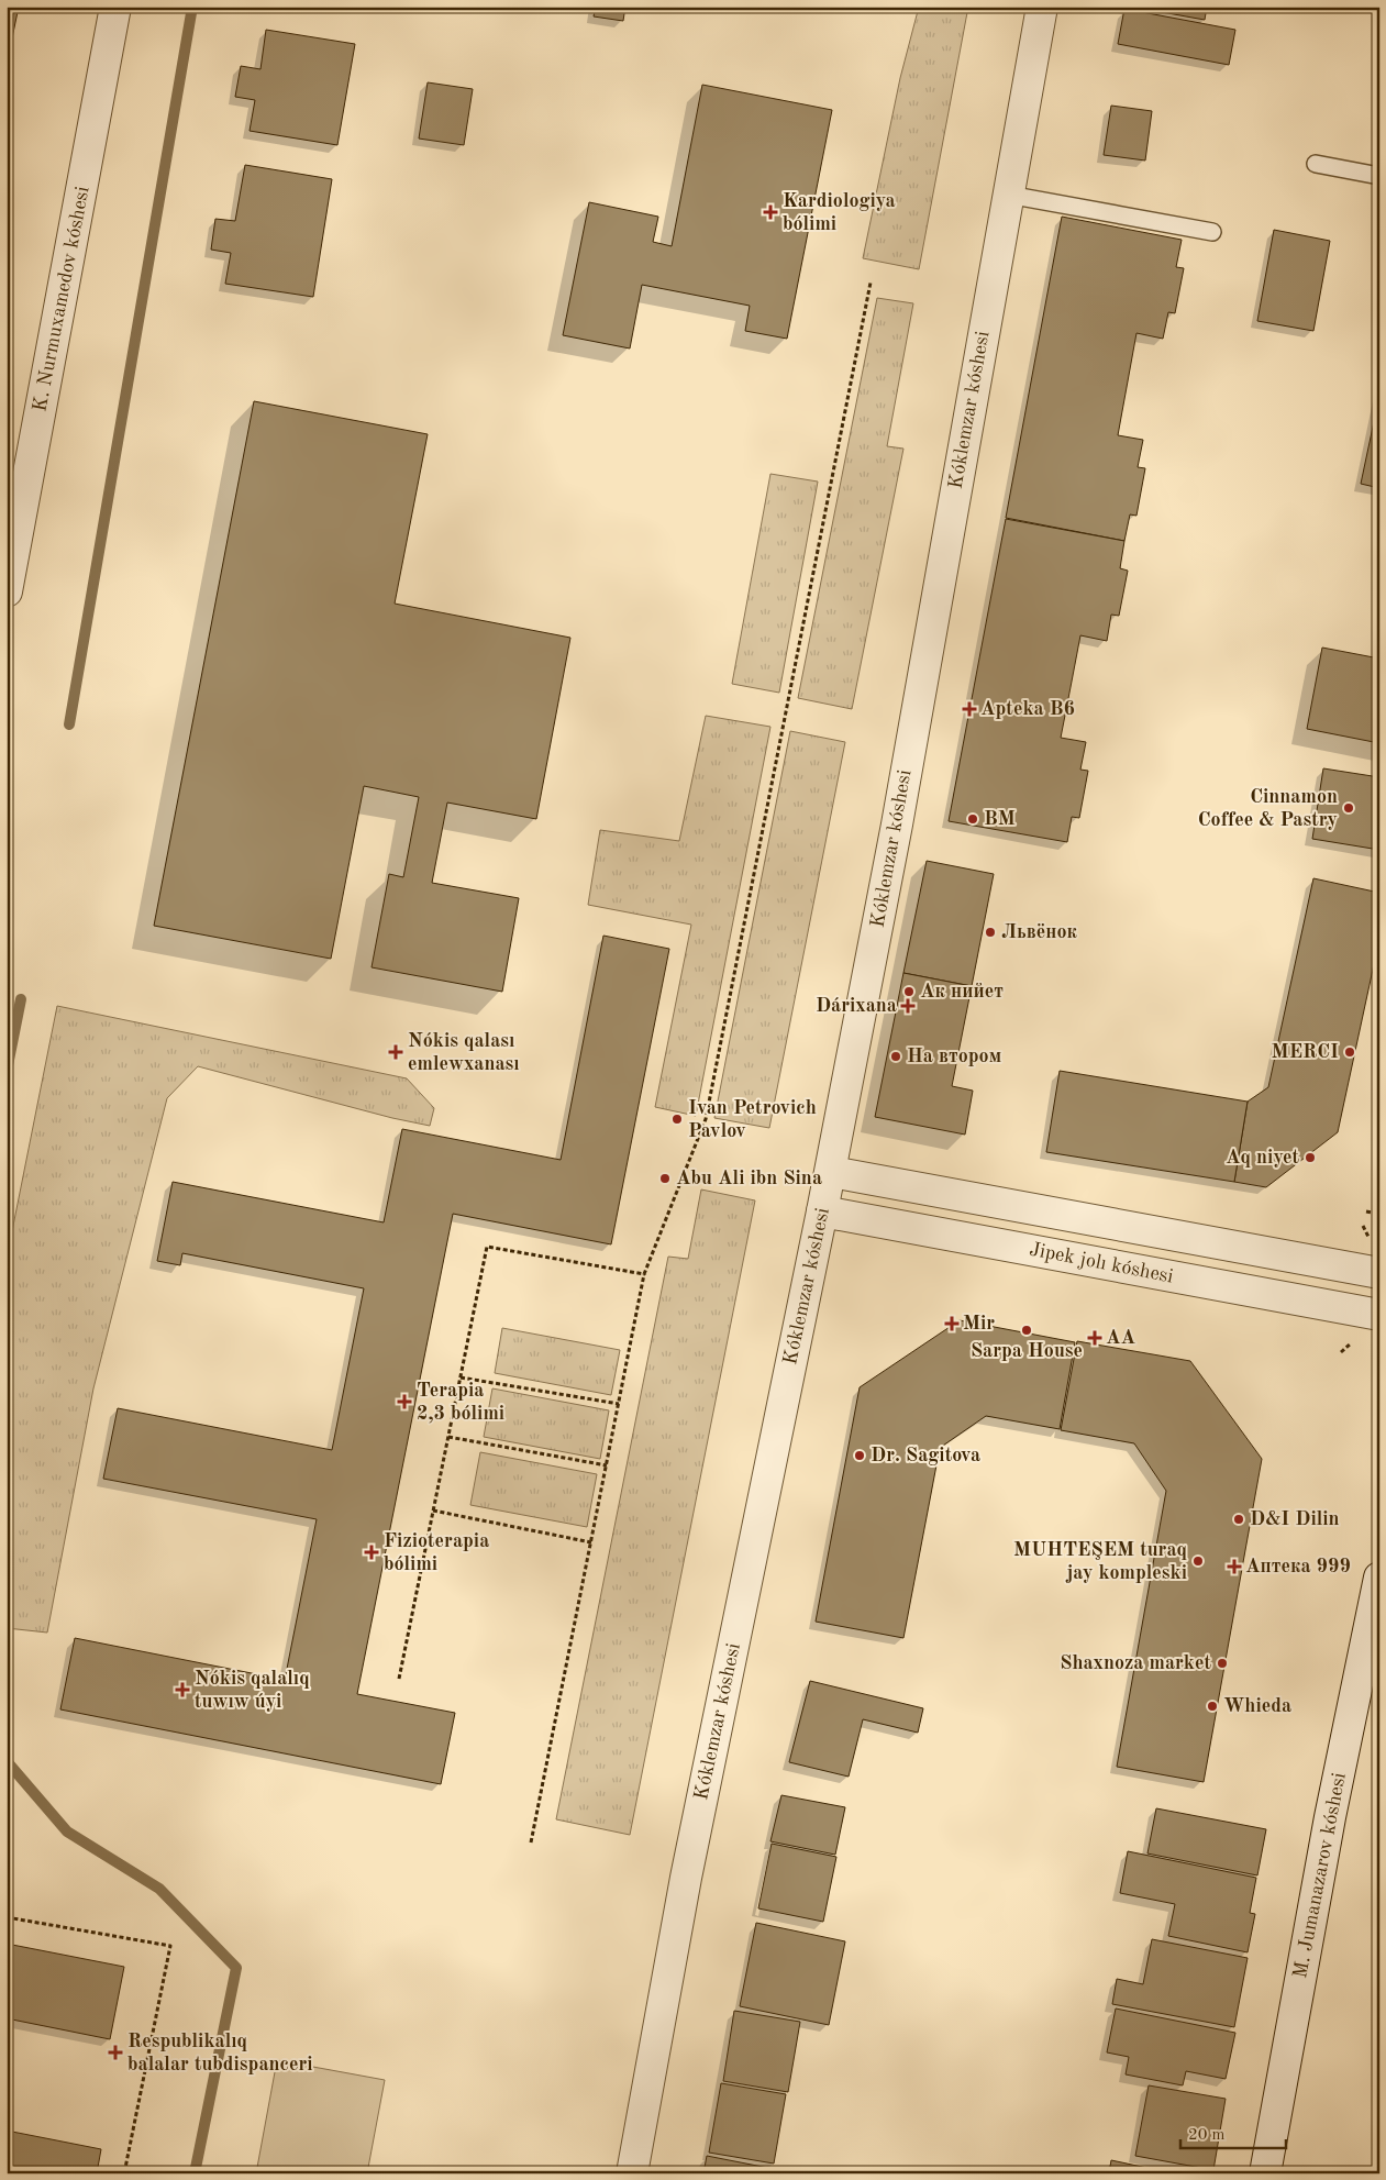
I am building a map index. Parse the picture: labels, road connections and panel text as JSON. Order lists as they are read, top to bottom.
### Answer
{
  "streets": {
    "street": [
      "K. Nurmuxamedov kóshesi",
      "Kóklemzar kóshesi",
      "Jipek jolı kóshesi",
      "M. Jumanazarov kóshesi"
    ]
  },
  "crossings": [
    ["Kóklemzar kóshesi", "Jipek jolı kóshesi"]
  ],
  "places": {
    "health": [
      "Kardiologiya bólimi",
      "Apteka B6",
      "Dárixana",
      "Nókis qalası emlewxanası",
      "Mir",
      "AA",
      "Terapia 2,3 bólimi",
      "Fizioterapia bólimi",
      "Аптека 999",
      "Nókis qalalıq tuwıw úyi",
      "Respublikalıq balalar tubdispanceri"
    ],
    "other": [
      "Cinnamon Coffee & Pastry",
      "BM",
      "Львёнок",
      "Ак нийет",
      "MERCI",
      "На втором",
      "Ivan Petrovich Pavlov",
      "Aq niyet",
      "Abu Ali ibn Sina",
      "Sarpa House",
      "Dr. Sagitova",
      "D&I Dilin",
      "MUHTEŞEM turaq jay kompleski",
      "Shaxnoza market",
      "Whieda"
    ]
  },
  "scale_bar": "20 m"
}
